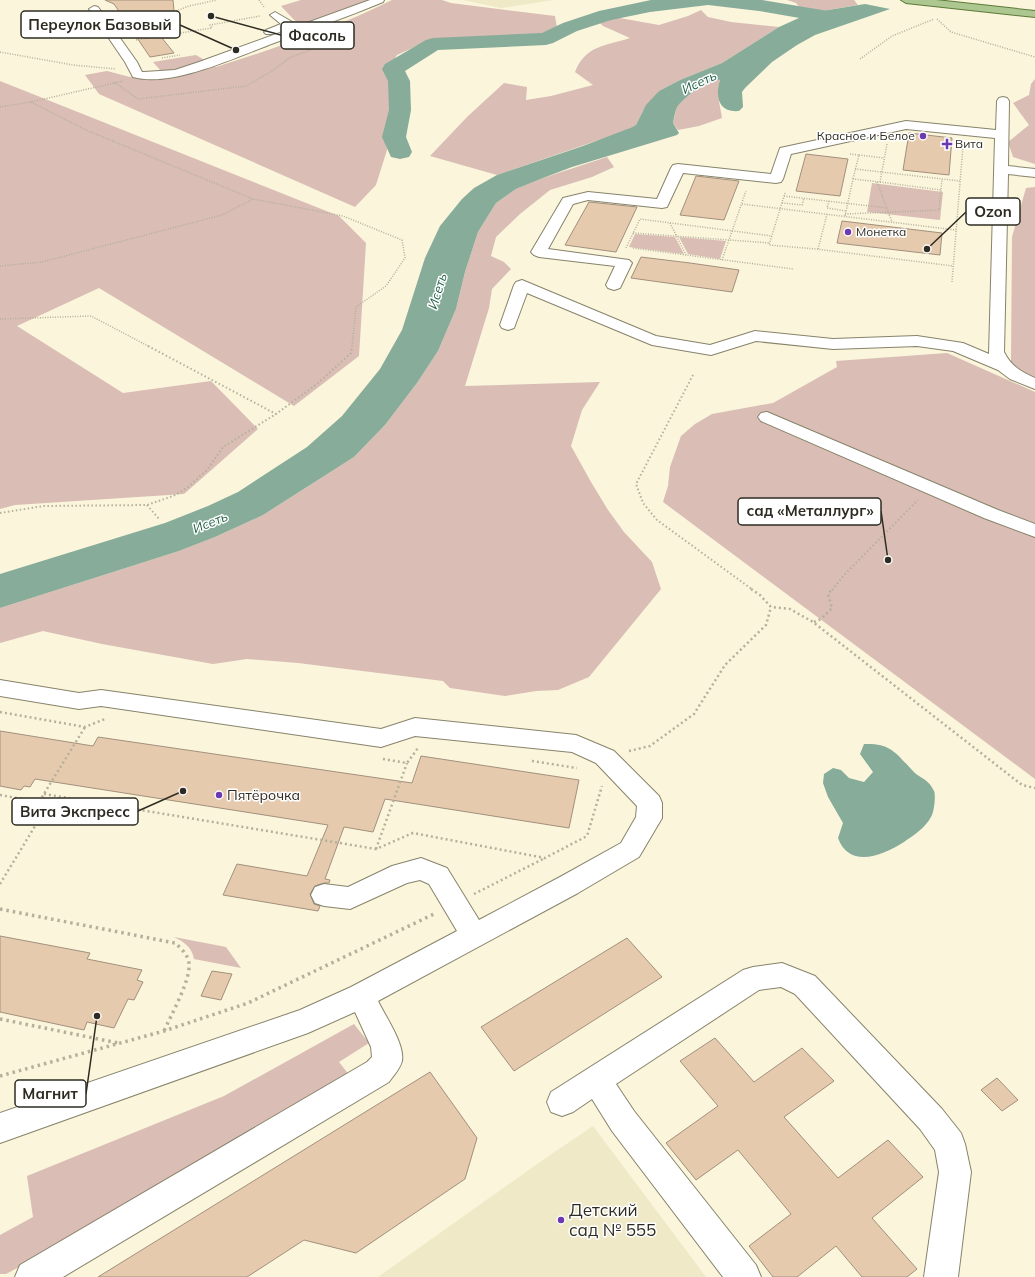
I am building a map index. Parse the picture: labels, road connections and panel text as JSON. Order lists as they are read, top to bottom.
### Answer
{
  "water": ["Исеть"],
  "places": {
    "other": [
      "Фасоль",
      "Переулок Базовый",
      "Красное и Белое",
      "Монетка",
      "Ozon",
      "сад «Металлург»",
      "Вита Экспресс",
      "Пятёрочка",
      "Магнит",
      "Детский сад № 555"
    ],
    "health": ["Вита"]
  }
}
